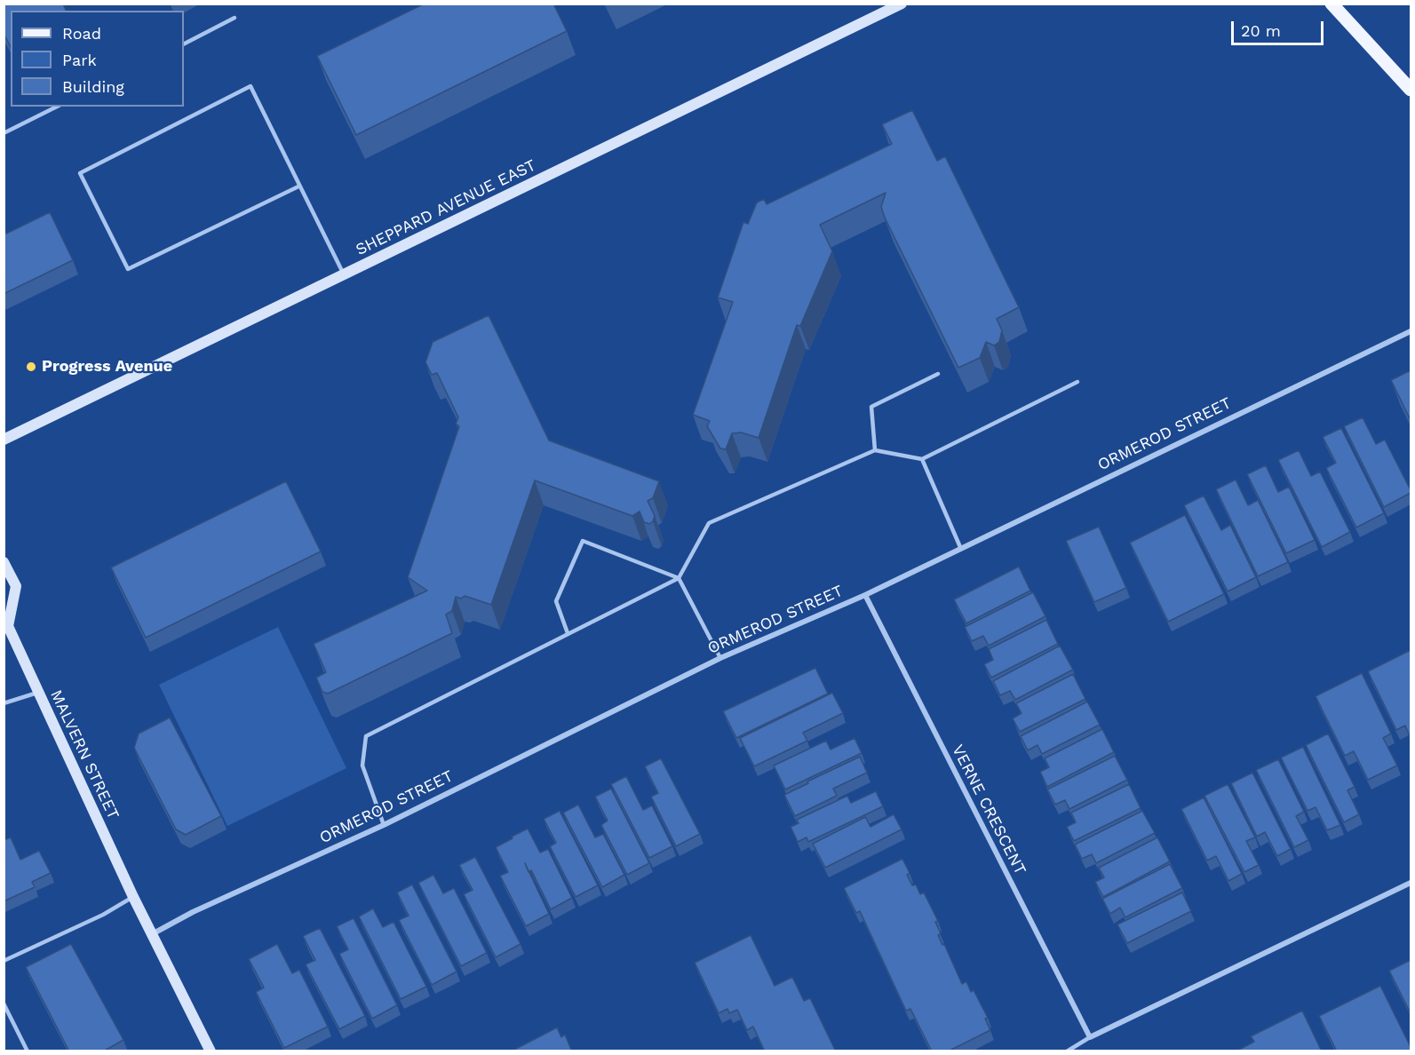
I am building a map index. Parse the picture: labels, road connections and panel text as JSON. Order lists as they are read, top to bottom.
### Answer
{
  "streets": {
    "main road": ["SHEPPARD AVENUE EAST", "MALVERN STREET"],
    "street": ["ORMEROD STREET", "VERNE CRESCENT"]
  },
  "crossings": [
    ["ORMEROD STREET", "MALVERN STREET"],
    ["ORMEROD STREET", "VERNE CRESCENT"]
  ],
  "places": ["Progress Avenue"],
  "legend": ["Road", "Park", "Building"],
  "scale_bar": "20 m"
}
